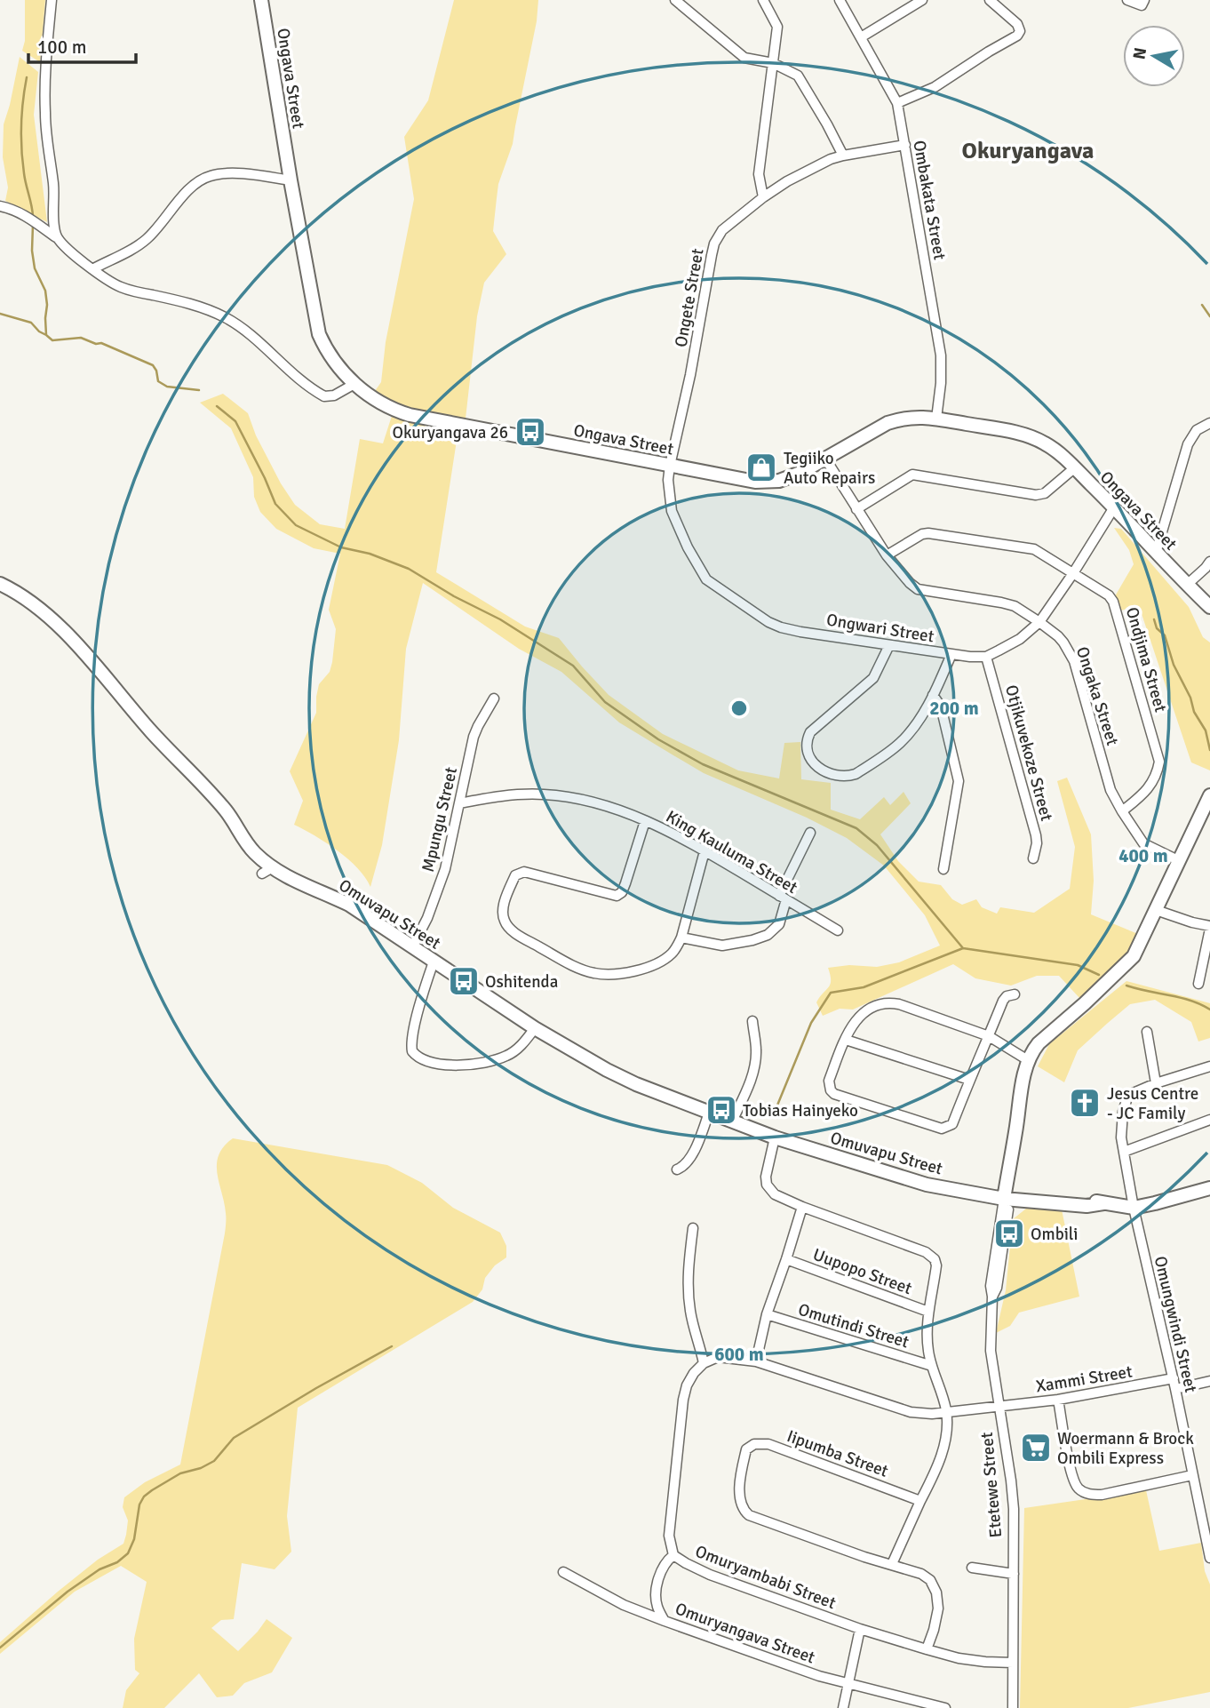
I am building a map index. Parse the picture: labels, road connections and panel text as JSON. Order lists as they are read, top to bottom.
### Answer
{
  "streets": {
    "street": [
      "Ongava Street",
      "Ombakata Street",
      "Ongete Street",
      "Ongwari Street",
      "Ondjima Street",
      "Ongaka Street",
      "Otjikuvekoze Street",
      "Mpungu Street",
      "King Kauluma Street",
      "Omuvapu Street",
      "Uupopo Street",
      "Omungwindi Street",
      "Omutindi Street",
      "Xammi Street",
      "Iipumba Street",
      "Etetewe Street",
      "Omuryambabi Street",
      "Omuryangava Street"
    ]
  },
  "crossings": [
    ["Ongava Street", "Ombakata Street"],
    ["Ongava Street", "Ongete Street"],
    ["Ongava Street", "Ongwari Street"],
    ["Ongava Street", "Ongaka Street"],
    ["Ombakata Street", "Ongete Street"],
    ["Ongete Street", "Ongwari Street"],
    ["Ongwari Street", "Otjikuvekoze Street"],
    ["Ondjima Street", "Ongaka Street"],
    ["Ongaka Street", "Etetewe Street"],
    ["Mpungu Street", "King Kauluma Street"],
    ["Mpungu Street", "Omuvapu Street"],
    ["Omuvapu Street", "Omungwindi Street"],
    ["Omuvapu Street", "Etetewe Street"],
    ["Omungwindi Street", "Xammi Street"],
    ["Xammi Street", "Etetewe Street"],
    ["Iipumba Street", "Omuryambabi Street"],
    ["Etetewe Street", "Omuryambabi Street"],
    ["Omuryambabi Street", "Omuryangava Street"]
  ],
  "districts": ["Okuryangava"],
  "places": {
    "bus stop": [
      "Okuryangava 26",
      "Oshitenda",
      "Tobias Hainyeko",
      "Ombili"
    ],
    "shop": ["Tegiiko Auto Repairs"],
    "church": ["Jesus Centre - JC Family"],
    "supermarket": ["Woermann & Brock Ombili Express"]
  },
  "scale_bar": "100 m",
  "north": "left",
  "rings": ["200 m", "400 m", "600 m"]
}
